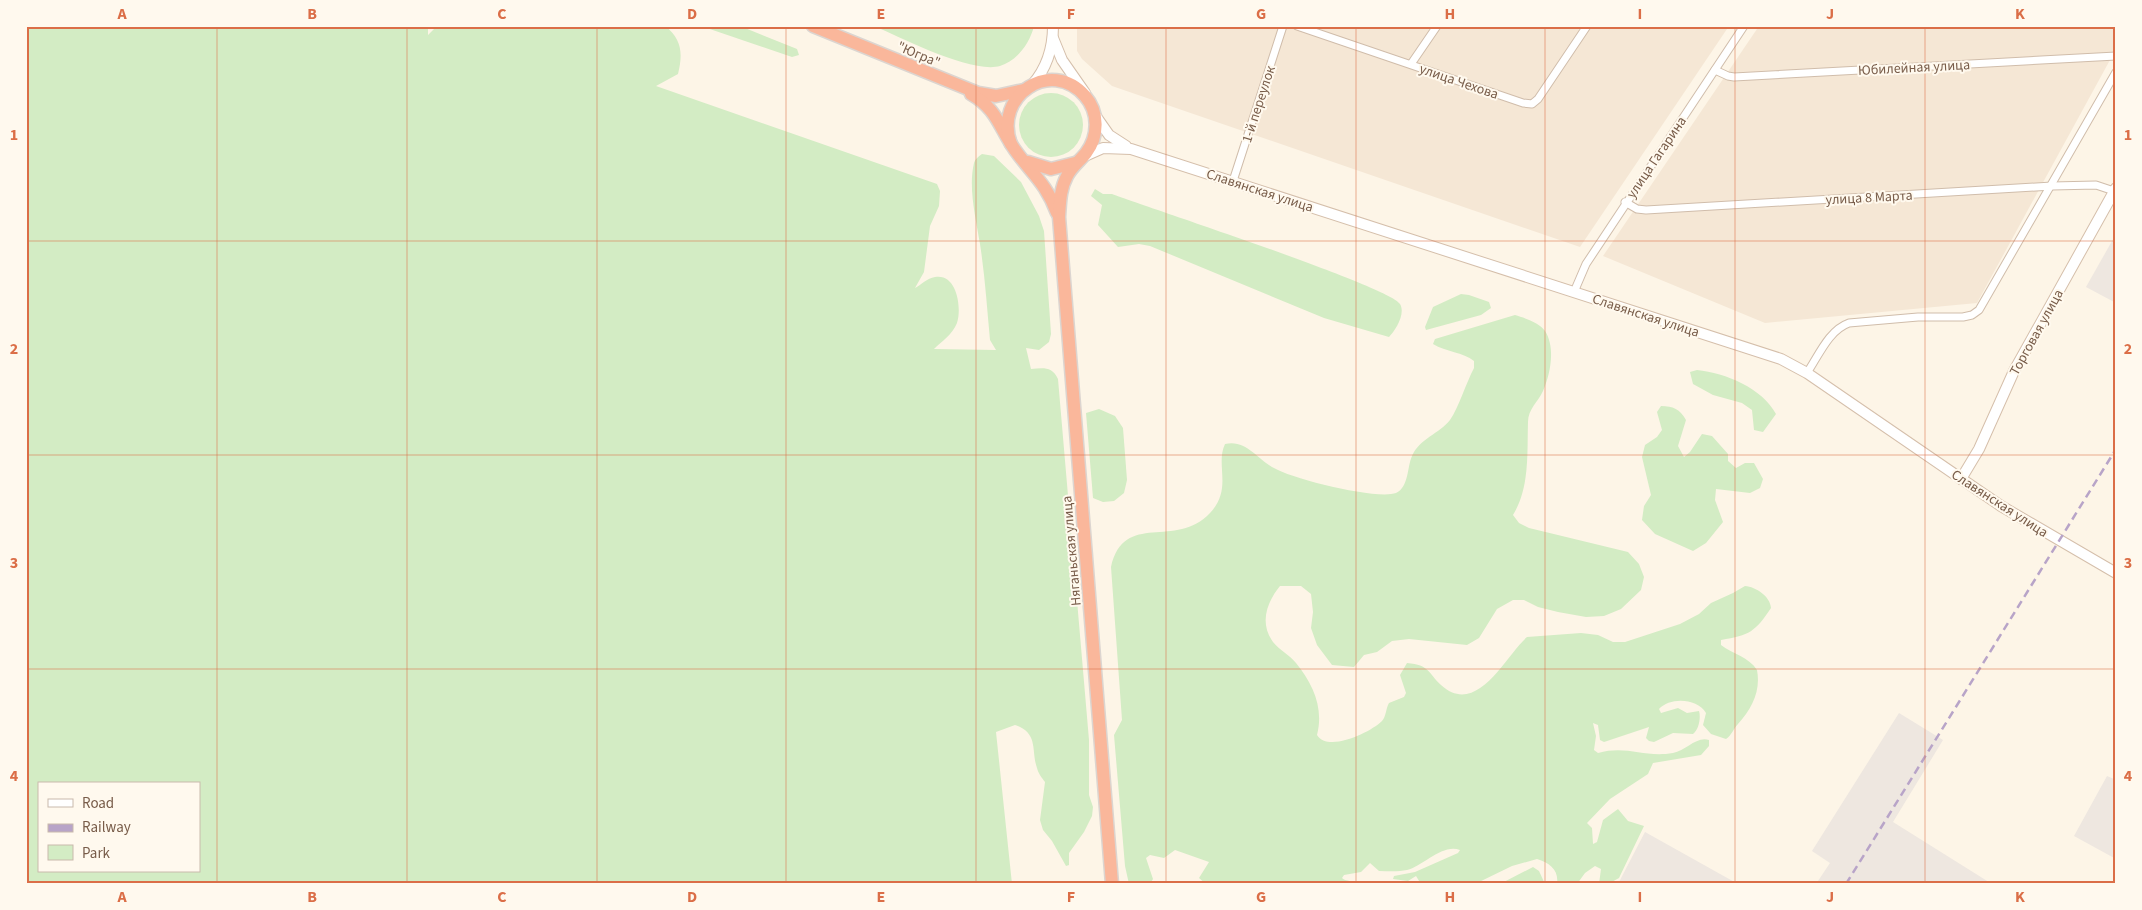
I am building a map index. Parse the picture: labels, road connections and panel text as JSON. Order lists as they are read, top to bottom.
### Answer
{
  "streets": {
    "highway": ["\"Югра\"", "Няганьская улица"],
    "street": [
      "Юбилейная улица",
      "улица Чехова",
      "1-й переулок",
      "улица Гагарина",
      "Славянская улица",
      "улица 8 Марта",
      "Торговая улица"
    ]
  },
  "crossings": [
    ["Юбилейная улица", "улица Гагарина"],
    ["1-й переулок", "Славянская улица"],
    ["улица Гагарина", "Славянская улица"],
    ["улица Гагарина", "улица 8 Марта"],
    ["Славянская улица", "Торговая улица"],
    ["улица 8 Марта", "Торговая улица"]
  ],
  "legend": ["Road", "Railway", "Park"],
  "grid": {
    "columns": [
      "A",
      "B",
      "C",
      "D",
      "E",
      "F",
      "G",
      "H",
      "I",
      "J",
      "K"
    ],
    "rows": [
      "1",
      "2",
      "3",
      "4"
    ]
  }
}
